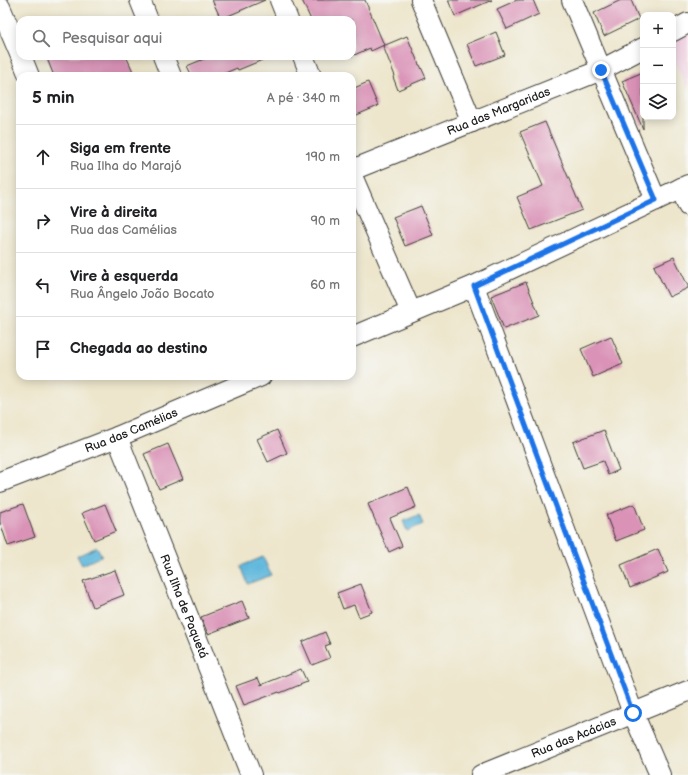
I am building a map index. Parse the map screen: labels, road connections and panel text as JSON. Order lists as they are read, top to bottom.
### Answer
{
  "streets": {
    "street": [
      "Rua das Margaridas",
      "Rua das Camélias",
      "Rua Ilha de Paquetá",
      "Rua das Acácias"
    ]
  },
  "crossings": [
    ["Rua das Camélias", "Rua Ilha de Paquetá"]
  ],
  "page": {
    "map_buttons": ["+", "−"],
    "search": "Pesquisar aqui",
    "heading": ["5 min", "A pé · 340 m"],
    "list": [
      ["Siga em frente", "Rua Ilha do Marajó", "190 m"],
      ["Vire à direita", "Rua das Camélias", "90 m"],
      ["Vire à esquerda", "Rua Ângelo João Bocato", "60 m"],
      "Chegada ao destino"
    ]
  }
}
